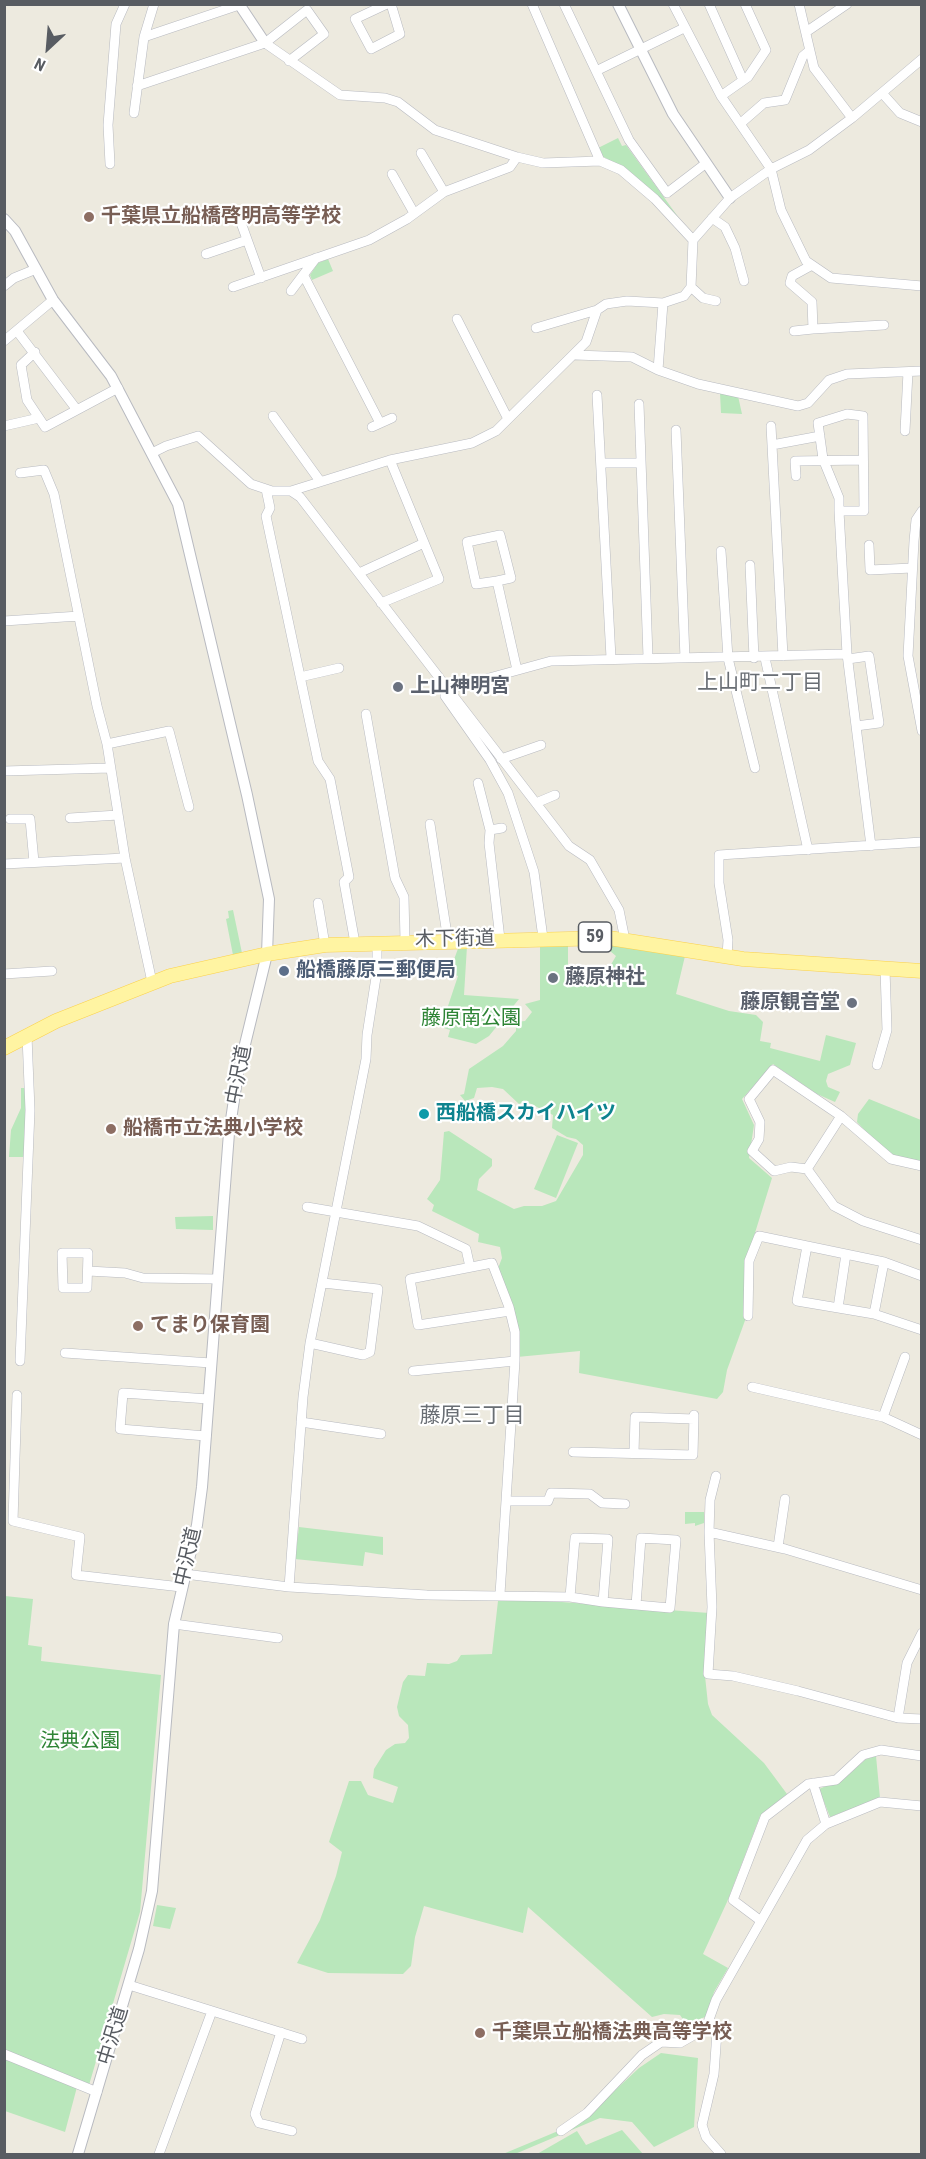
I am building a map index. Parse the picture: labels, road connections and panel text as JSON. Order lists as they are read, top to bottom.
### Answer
{
  "streets": {
    "main road": ["59", "木下街道"],
    "street": ["中沢道"]
  },
  "crossings": [
    ["木下街道", "中沢道"]
  ],
  "districts": ["上山町二丁目", "藤原三丁目"],
  "parks": ["藤原南公園", "法典公園"],
  "places": [
    "千葉県立船橋啓明高等学校",
    "上山神明宮",
    "船橋藤原三郵便局",
    "藤原神社",
    "藤原観音堂",
    "西船橋スカイハイツ",
    "船橋市立法典小学校",
    "てまり保育園",
    "千葉県立船橋法典高等学校"
  ],
  "north": "bottom left"
}
